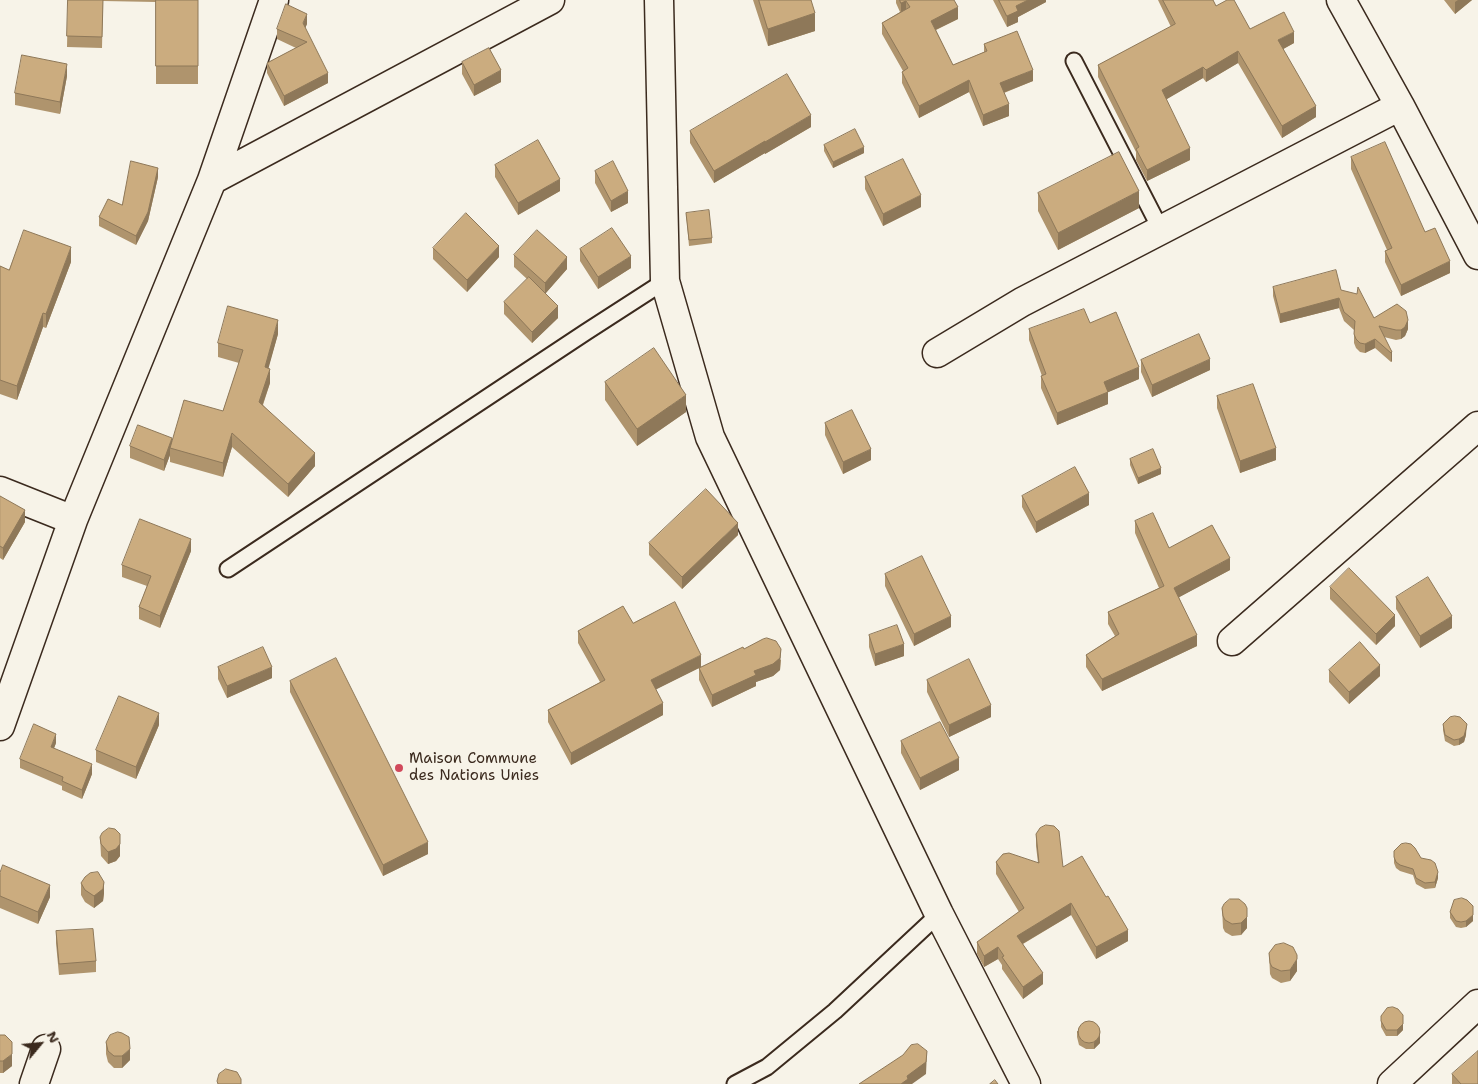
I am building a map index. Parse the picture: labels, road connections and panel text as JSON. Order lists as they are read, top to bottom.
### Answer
{
  "places": ["Maison Commune des Nations Unies"],
  "north": "top right"
}
